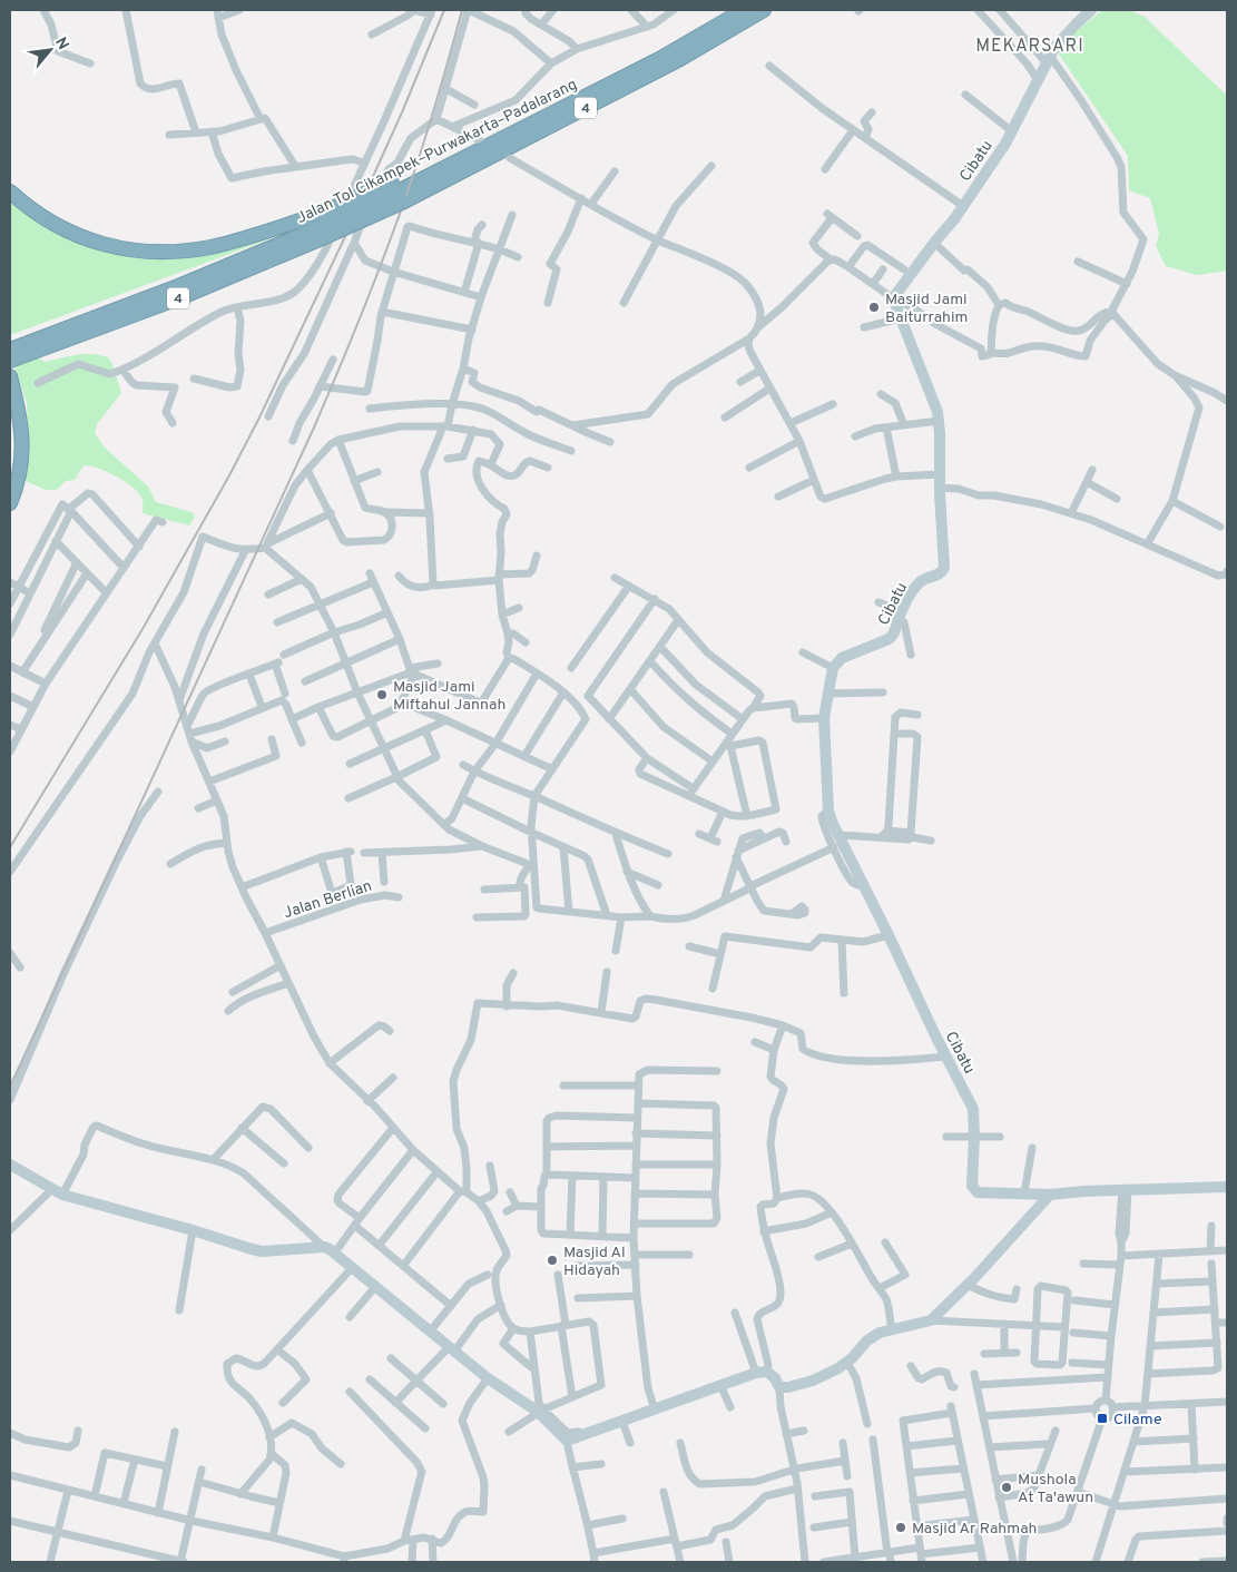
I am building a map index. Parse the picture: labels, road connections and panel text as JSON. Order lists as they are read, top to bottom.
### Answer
{
  "streets": {
    "highway": ["4", "Jalan Tol Cikampek–Purwakarta–Padalarang"],
    "street": ["Cibatu", "Jalan Berlian"]
  },
  "districts": ["MEKARSARI"],
  "places": {
    "other": [
      "Masjid Jami Baiturrahim",
      "Masjid Jami Miftahul Jannah",
      "Masjid Al Hidayah",
      "Mushola At Ta'awun",
      "Masjid Ar Rahmah"
    ],
    "transit": ["Cilame"]
  },
  "north": "top right"
}
